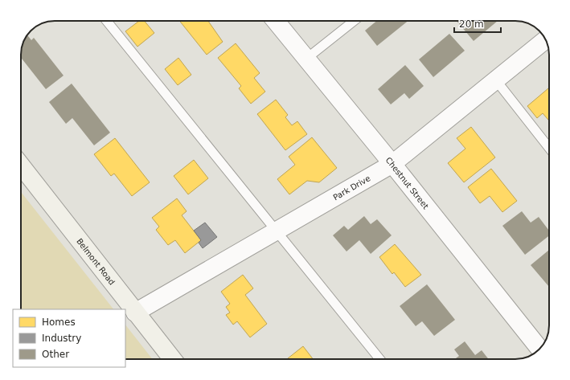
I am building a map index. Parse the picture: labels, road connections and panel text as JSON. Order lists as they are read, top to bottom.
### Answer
{
  "streets": {
    "street": ["Chestnut Street", "Park Drive", "Belmont Road"]
  },
  "crossings": [
    ["Chestnut Street", "Park Drive"],
    ["Park Drive", "Belmont Road"]
  ],
  "legend": ["Homes", "Industry", "Other"],
  "scale_bar": "20 m"
}
